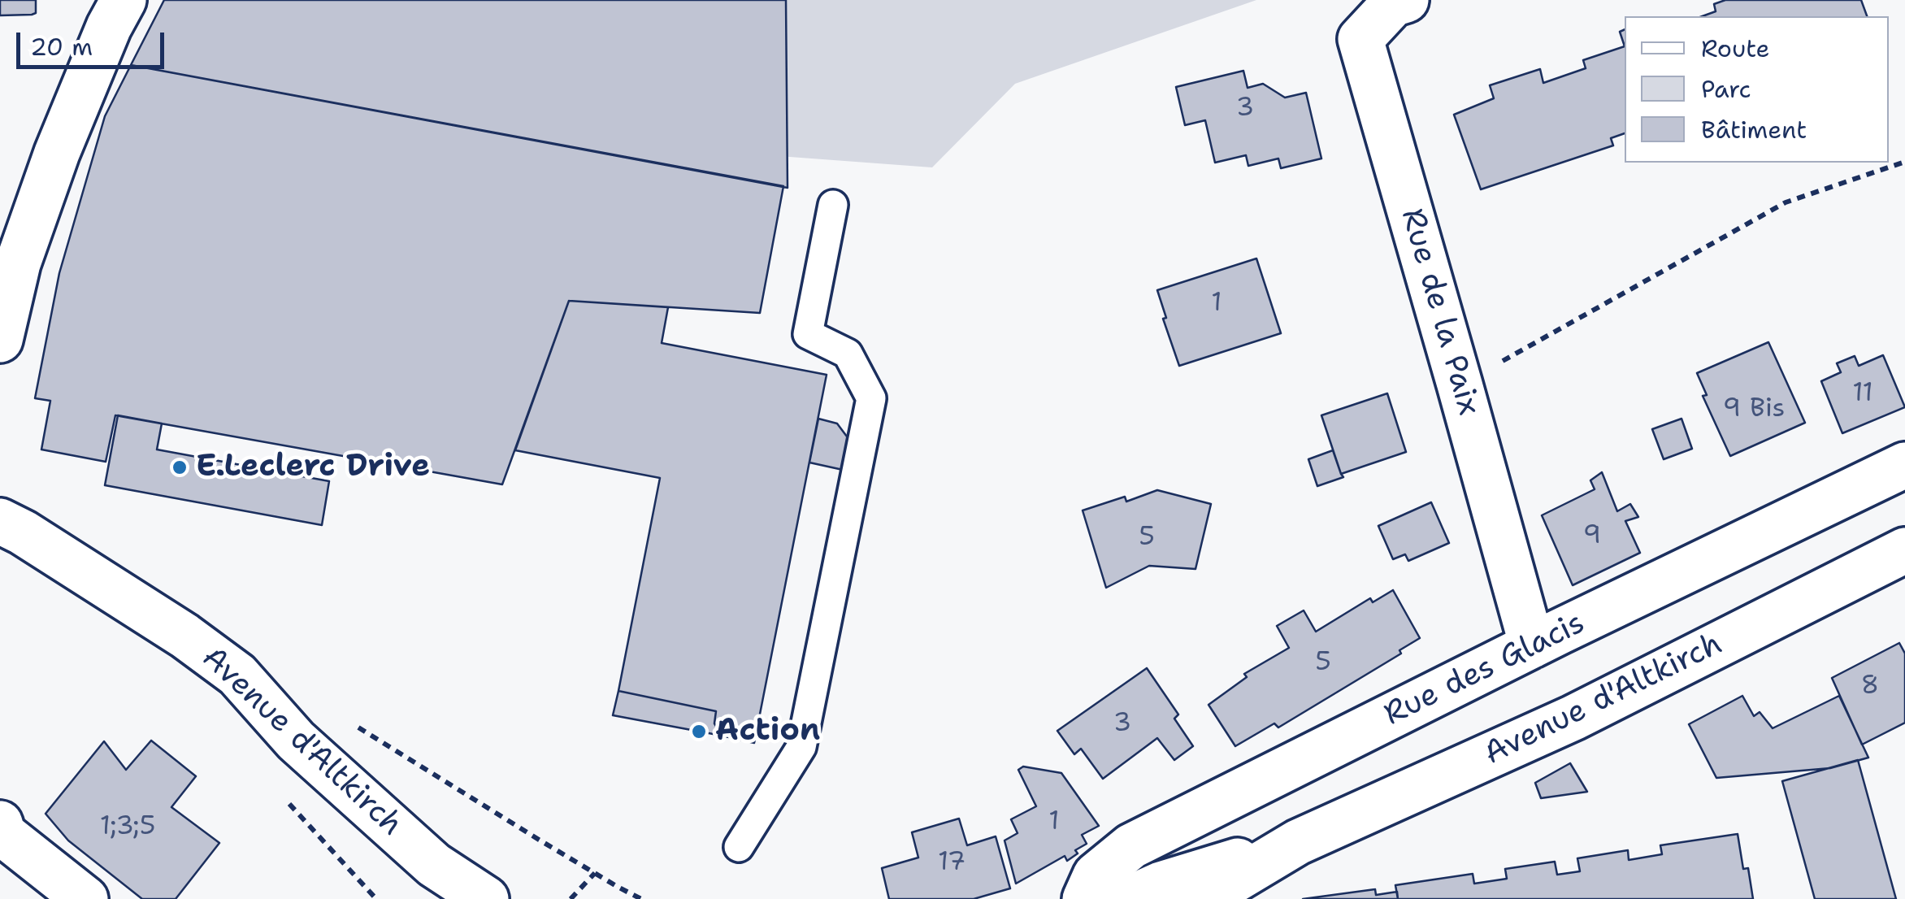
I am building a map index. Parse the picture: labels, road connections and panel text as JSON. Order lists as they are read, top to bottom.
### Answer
{
  "streets": {
    "street": ["Rue de la Paix", "Rue des Glacis", "Avenue d'Altkirch"]
  },
  "crossings": [
    ["Rue de la Paix", "Rue des Glacis"]
  ],
  "places": ["E.Leclerc Drive", "Action"],
  "house_numbers": [
    "3",
    "1",
    "11",
    "9 Bis",
    "9",
    "5",
    "5",
    "8",
    "3",
    "1",
    "1;3;5",
    "17"
  ],
  "legend": ["Route", "Parc", "Bâtiment"],
  "scale_bar": "20 m"
}
